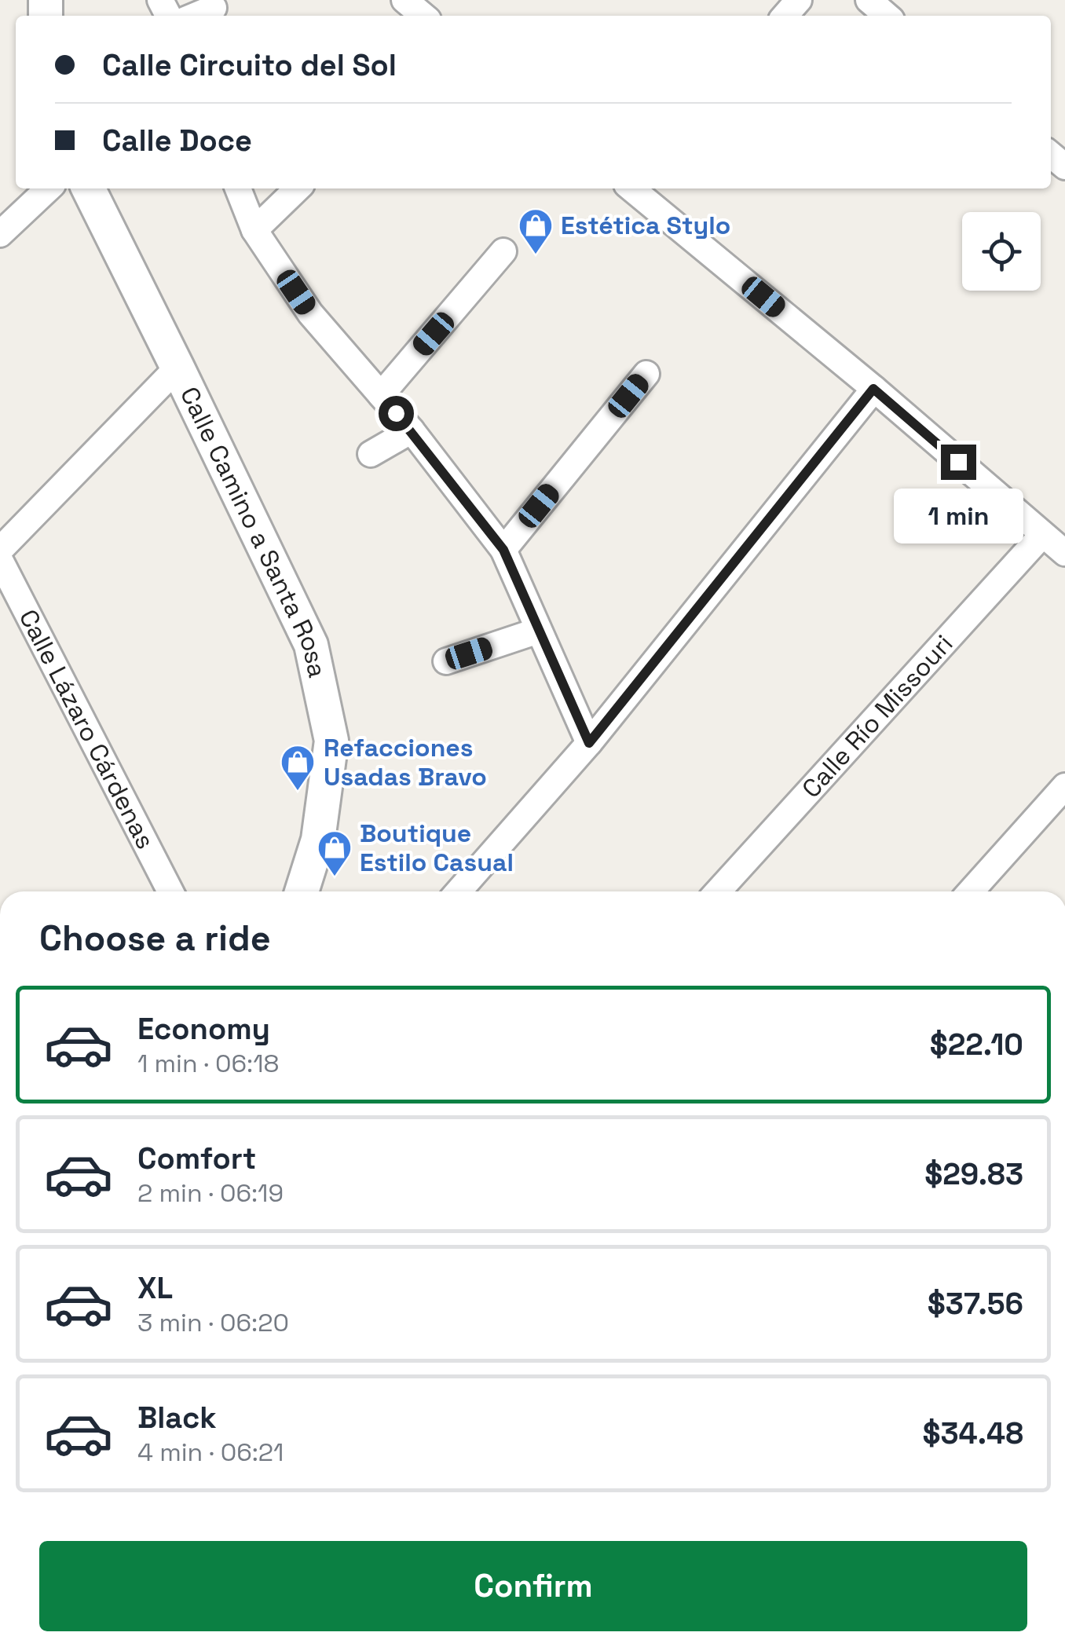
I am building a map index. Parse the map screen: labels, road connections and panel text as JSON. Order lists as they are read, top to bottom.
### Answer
{
  "streets": {
    "street": ["Calle Camino a Santa Rosa", "Calle Río Missouri", "Calle Lázaro Cárdenas"]
  },
  "places": {
    "shop": ["Estética Stylo", "Refacciones Usadas Bravo", "Boutique Estilo Casual"]
  },
  "page": {
    "banner": ["Calle Circuito del Sol", "Calle Doce"],
    "bubble": "1 min",
    "heading": "Choose a ride",
    "list": [
      {
        "name": "Economy",
        "note": "1 min · 06:18",
        "value": "$22.10"
      },
      {
        "name": "Comfort",
        "note": "2 min · 06:19",
        "value": "$29.83"
      },
      {
        "name": "XL",
        "note": "3 min · 06:20",
        "value": "$37.56"
      },
      {
        "name": "Black",
        "note": "4 min · 06:21",
        "value": "$34.48"
      }
    ],
    "buttons": "Confirm"
  }
}
